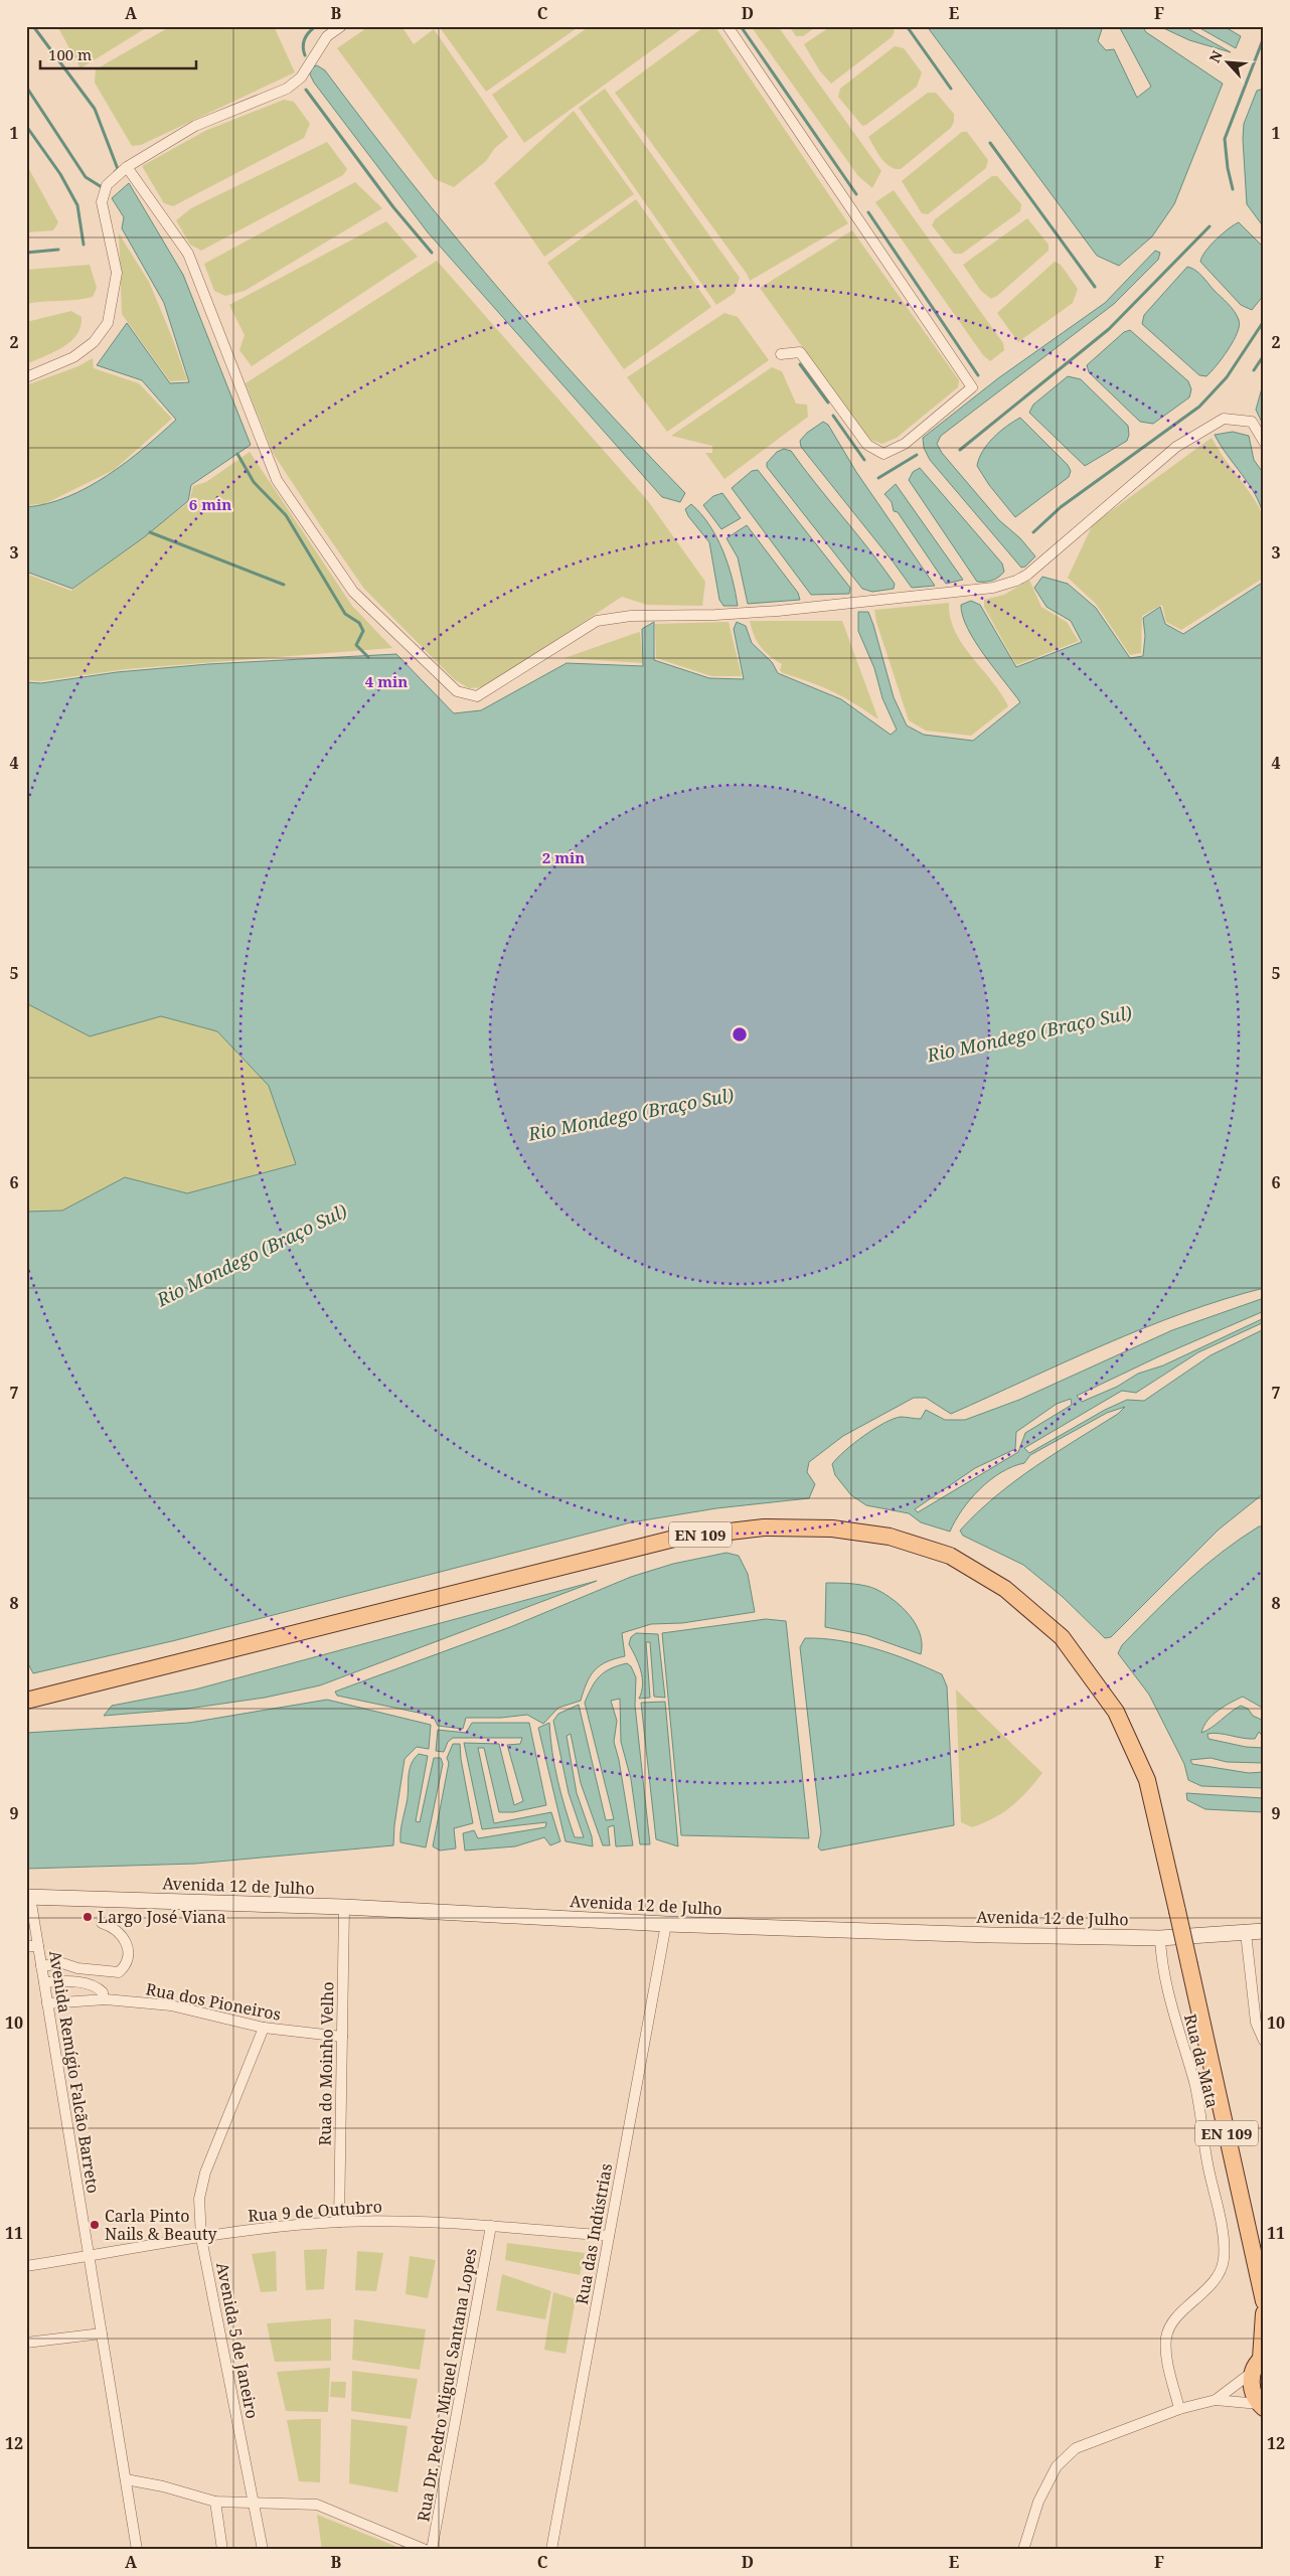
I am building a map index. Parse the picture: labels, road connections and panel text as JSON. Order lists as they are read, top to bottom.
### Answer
{
  "streets": {
    "main road": ["EN 109", "Avenida 12 de Julho"],
    "street": [
      "Rua dos Pioneiros",
      "Rua da Mata",
      "Rua do Moinho Velho",
      "Avenida Remígio Falcão Barreto",
      "Rua 9 de Outubro",
      "Rua das Indústrias",
      "Avenida 5 de Janeiro",
      "Rua Dr. Pedro Miguel Santana Lopes"
    ]
  },
  "crossings": [
    ["Avenida 12 de Julho", "Rua da Mata"],
    ["Avenida 12 de Julho", "Rua do Moinho Velho"],
    ["Avenida 12 de Julho", "Avenida Remígio Falcão Barreto"],
    ["Avenida 12 de Julho", "Rua das Indústrias"],
    ["Rua dos Pioneiros", "Rua do Moinho Velho"],
    ["Rua dos Pioneiros", "Avenida Remígio Falcão Barreto"],
    ["Rua dos Pioneiros", "Avenida 5 de Janeiro"],
    ["Rua do Moinho Velho", "Rua 9 de Outubro"],
    ["Avenida Remígio Falcão Barreto", "Rua 9 de Outubro"],
    ["Rua 9 de Outubro", "Rua das Indústrias"],
    ["Rua 9 de Outubro", "Avenida 5 de Janeiro"],
    ["Rua 9 de Outubro", "Rua Dr. Pedro Miguel Santana Lopes"]
  ],
  "water": ["Rio Mondego (Braço Sul)"],
  "places": ["Largo José Viana", "Carla Pinto Nails & Beauty"],
  "scale_bar": "100 m",
  "north": "top left",
  "grid": {
    "columns": [
      "A",
      "B",
      "C",
      "D",
      "E",
      "F"
    ],
    "rows": [
      "1",
      "2",
      "3",
      "4",
      "5",
      "6",
      "7",
      "8",
      "9",
      "10",
      "11",
      "12"
    ]
  },
  "rings": ["6 min", "4 min", "2 min"]
}
